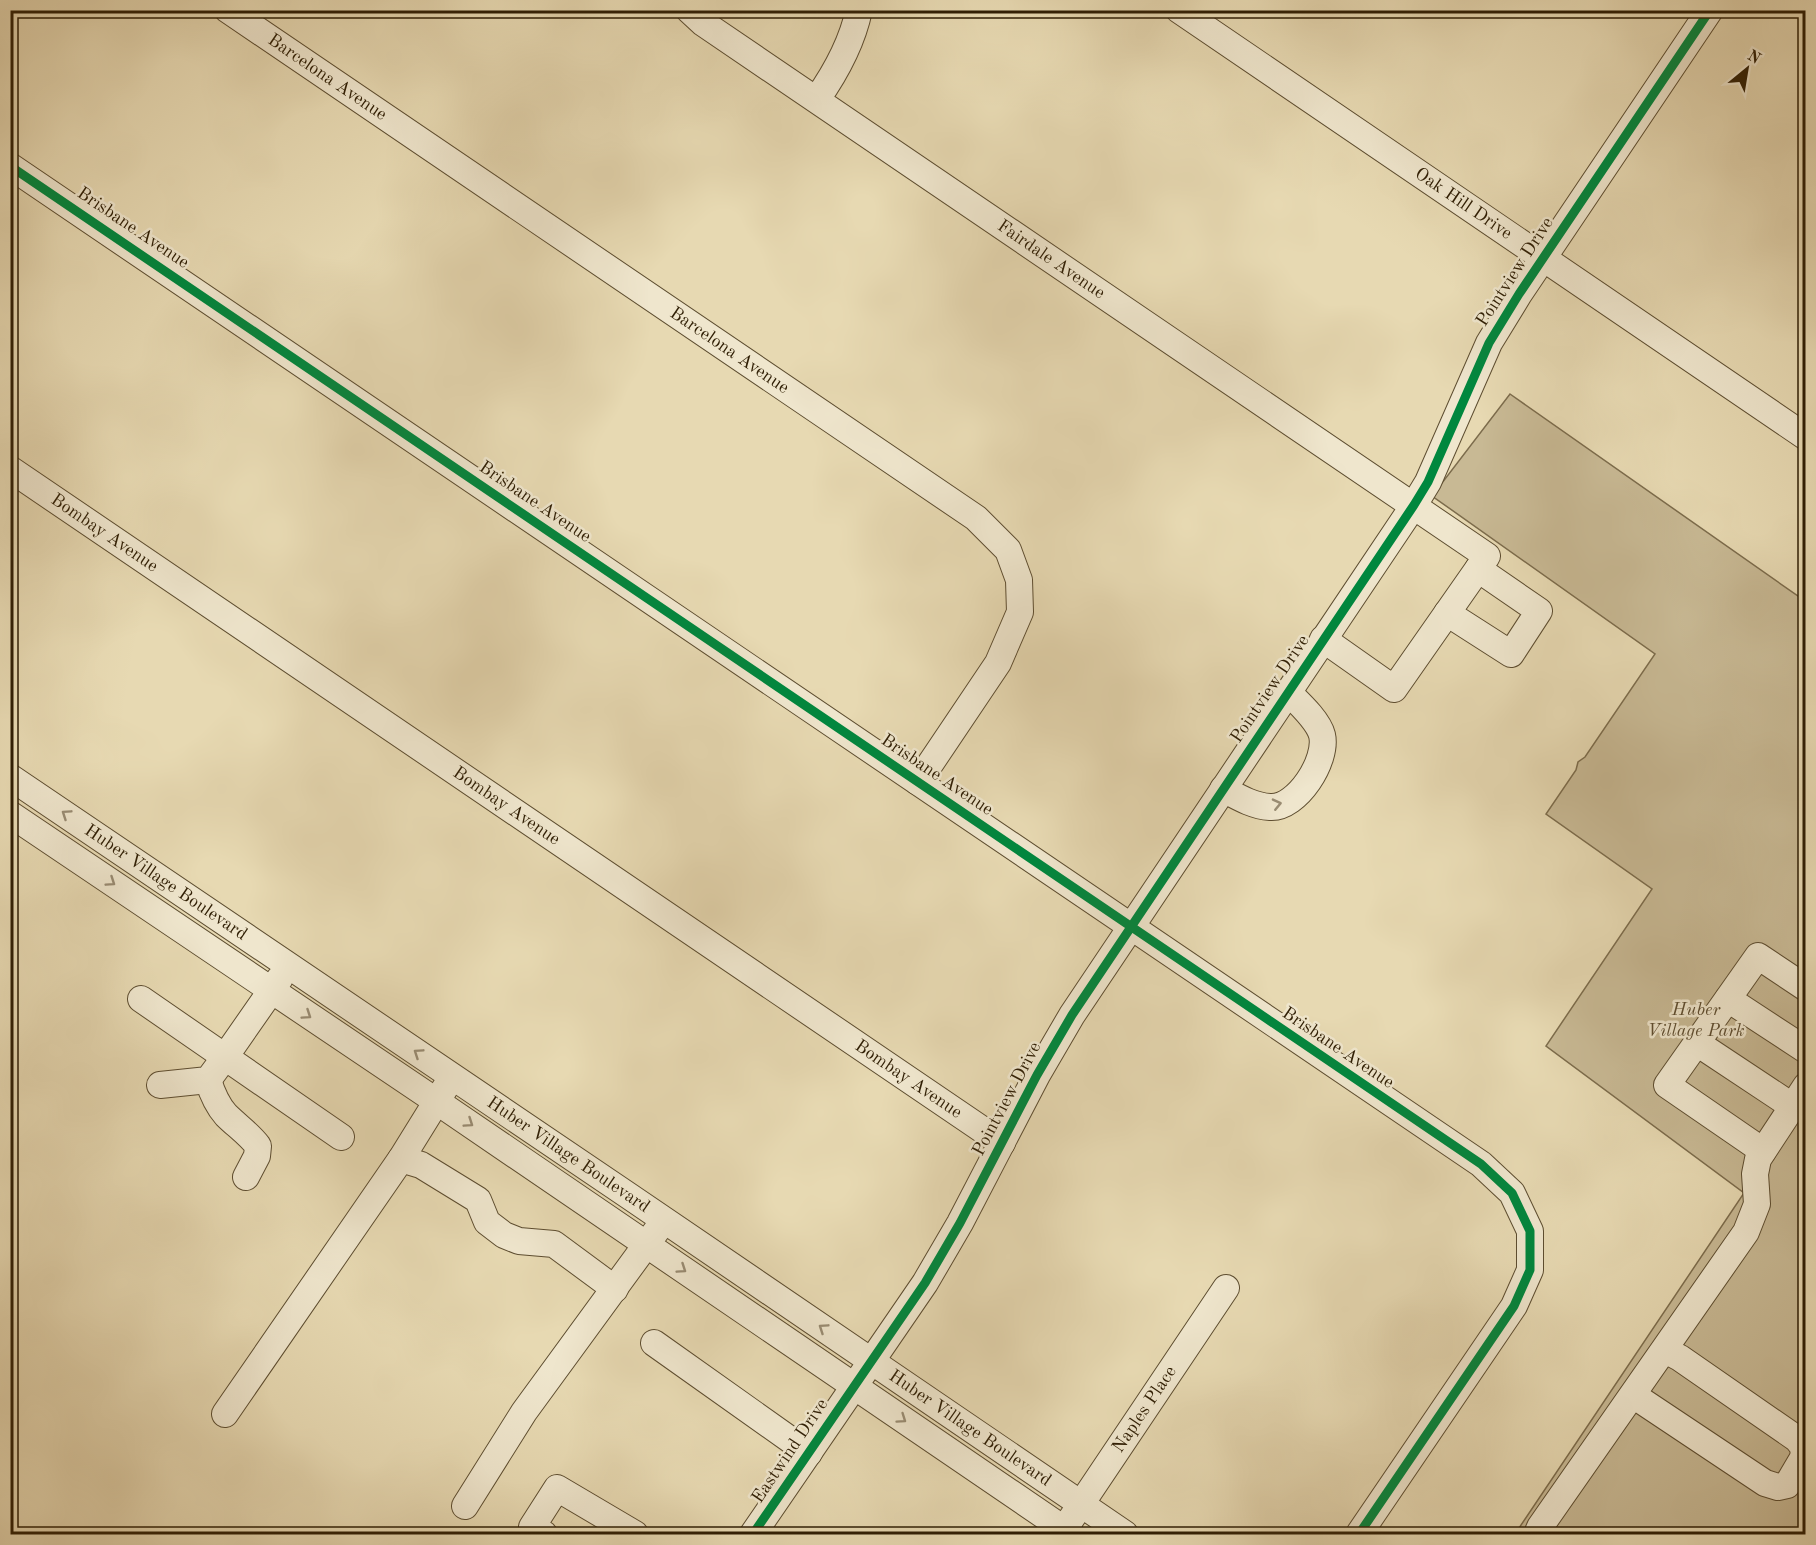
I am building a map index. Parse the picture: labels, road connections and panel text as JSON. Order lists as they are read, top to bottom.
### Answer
{
  "streets": {
    "street": [
      "Barcelona Avenue",
      "Oak Hill Drive",
      "Brisbane Avenue",
      "Fairdale Avenue",
      "Pointview Drive",
      "Bombay Avenue",
      "Huber Village Boulevard",
      "Naples Place",
      "Eastwind Drive"
    ]
  },
  "crossings": [
    ["Barcelona Avenue", "Brisbane Avenue"],
    ["Oak Hill Drive", "Pointview Drive"],
    ["Brisbane Avenue", "Pointview Drive"],
    ["Fairdale Avenue", "Pointview Drive"],
    ["Pointview Drive", "Bombay Avenue"],
    ["Pointview Drive", "Huber Village Boulevard"],
    ["Pointview Drive", "Eastwind Drive"],
    ["Huber Village Boulevard", "Naples Place"],
    ["Huber Village Boulevard", "Eastwind Drive"]
  ],
  "parks": ["Huber Village Park"],
  "north": "top right"
}
